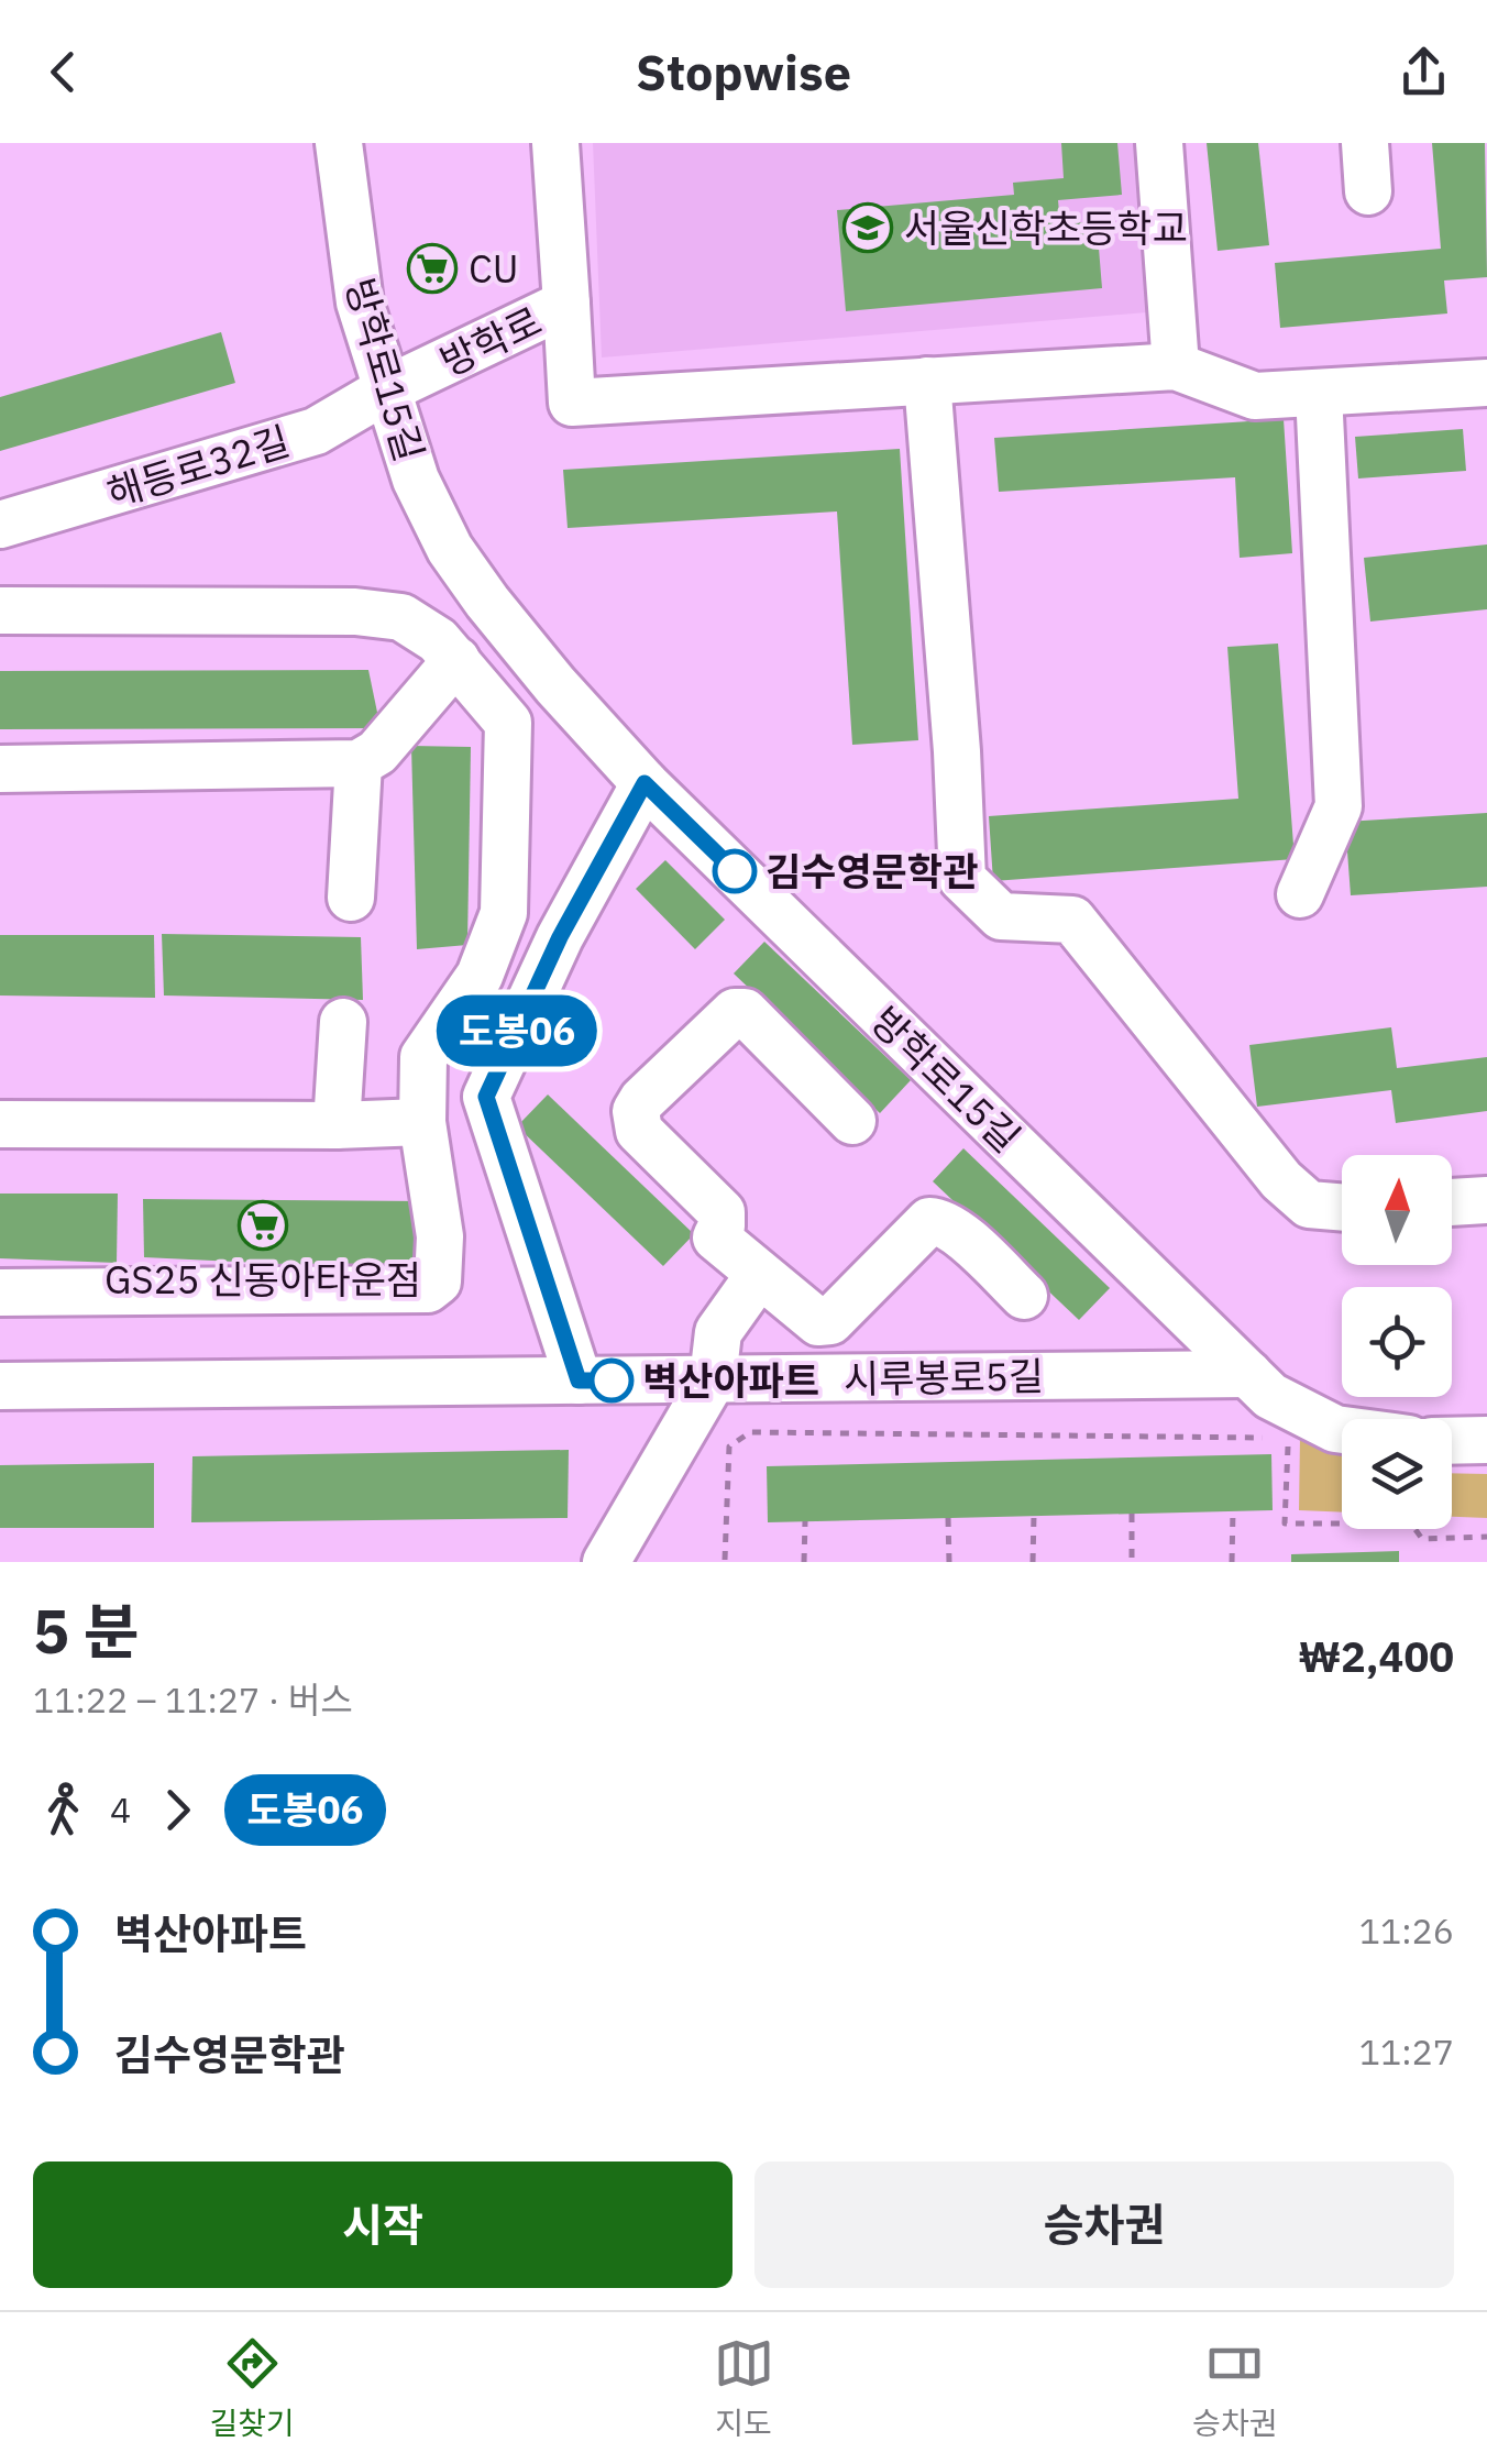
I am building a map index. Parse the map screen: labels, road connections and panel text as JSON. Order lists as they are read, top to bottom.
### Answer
{
  "streets": {
    "street": [
      "방학로",
      "방학로15길",
      "해등로32길",
      "시루봉로5길"
    ]
  },
  "crossings": [
    ["방학로", "방학로15길"],
    ["방학로", "해등로32길"],
    ["방학로15길", "해등로32길"],
    ["방학로15길", "시루봉로5길"]
  ],
  "places": {
    "school or university": ["서울신학초등학교"],
    "supermarket": ["CU", "GS25 신동아타운점"],
    "other": ["김수영문학관", "벽산아파트"]
  },
  "lines": ["bus line 도봉06"],
  "north": "top",
  "page": {
    "header": "Stopwise",
    "on_map": "도봉06",
    "heading": ["5 분", "11:22 – 11:27 · 버스", "₩2,400"],
    "legs": ["4", "도봉06"],
    "list": [
      {
        "name": "벽산아파트",
        "value": "11:26"
      },
      {
        "name": "김수영문학관",
        "value": "11:27"
      }
    ],
    "buttons": ["시작", "승차권"],
    "tabs": ["길찾기", "지도", "승차권"]
  }
}
